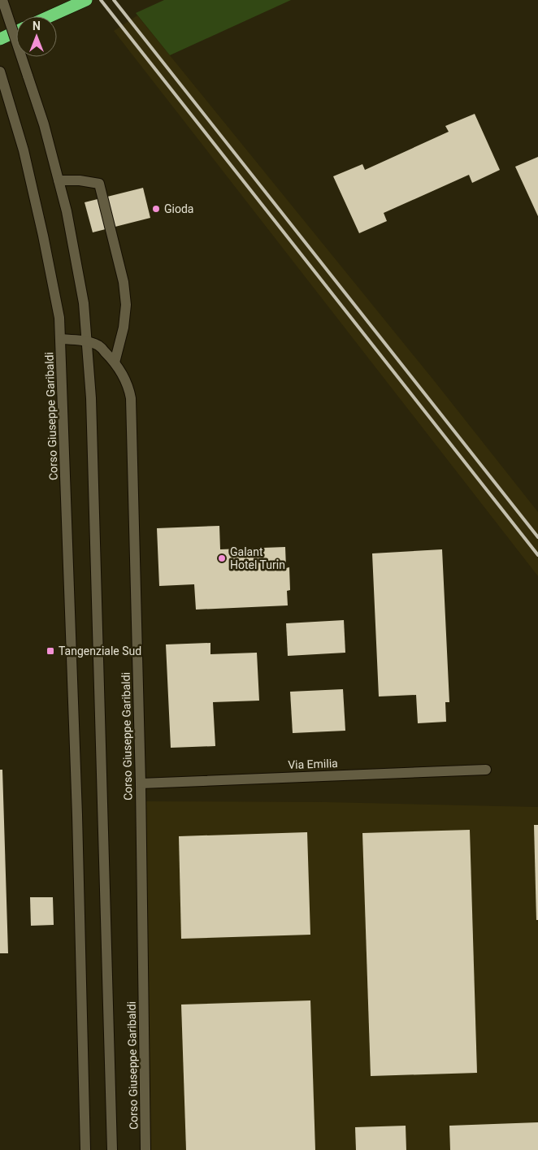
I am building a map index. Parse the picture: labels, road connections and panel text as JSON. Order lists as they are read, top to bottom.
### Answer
{
  "streets": {
    "street": ["Corso Giuseppe Garibaldi", "Via Emilia"]
  },
  "crossings": [
    ["Corso Giuseppe Garibaldi", "Via Emilia"]
  ],
  "places": {
    "other": ["Gioda", "Galant Hotel Turin"],
    "transit": ["Tangenziale Sud"]
  },
  "north": "top"
}
